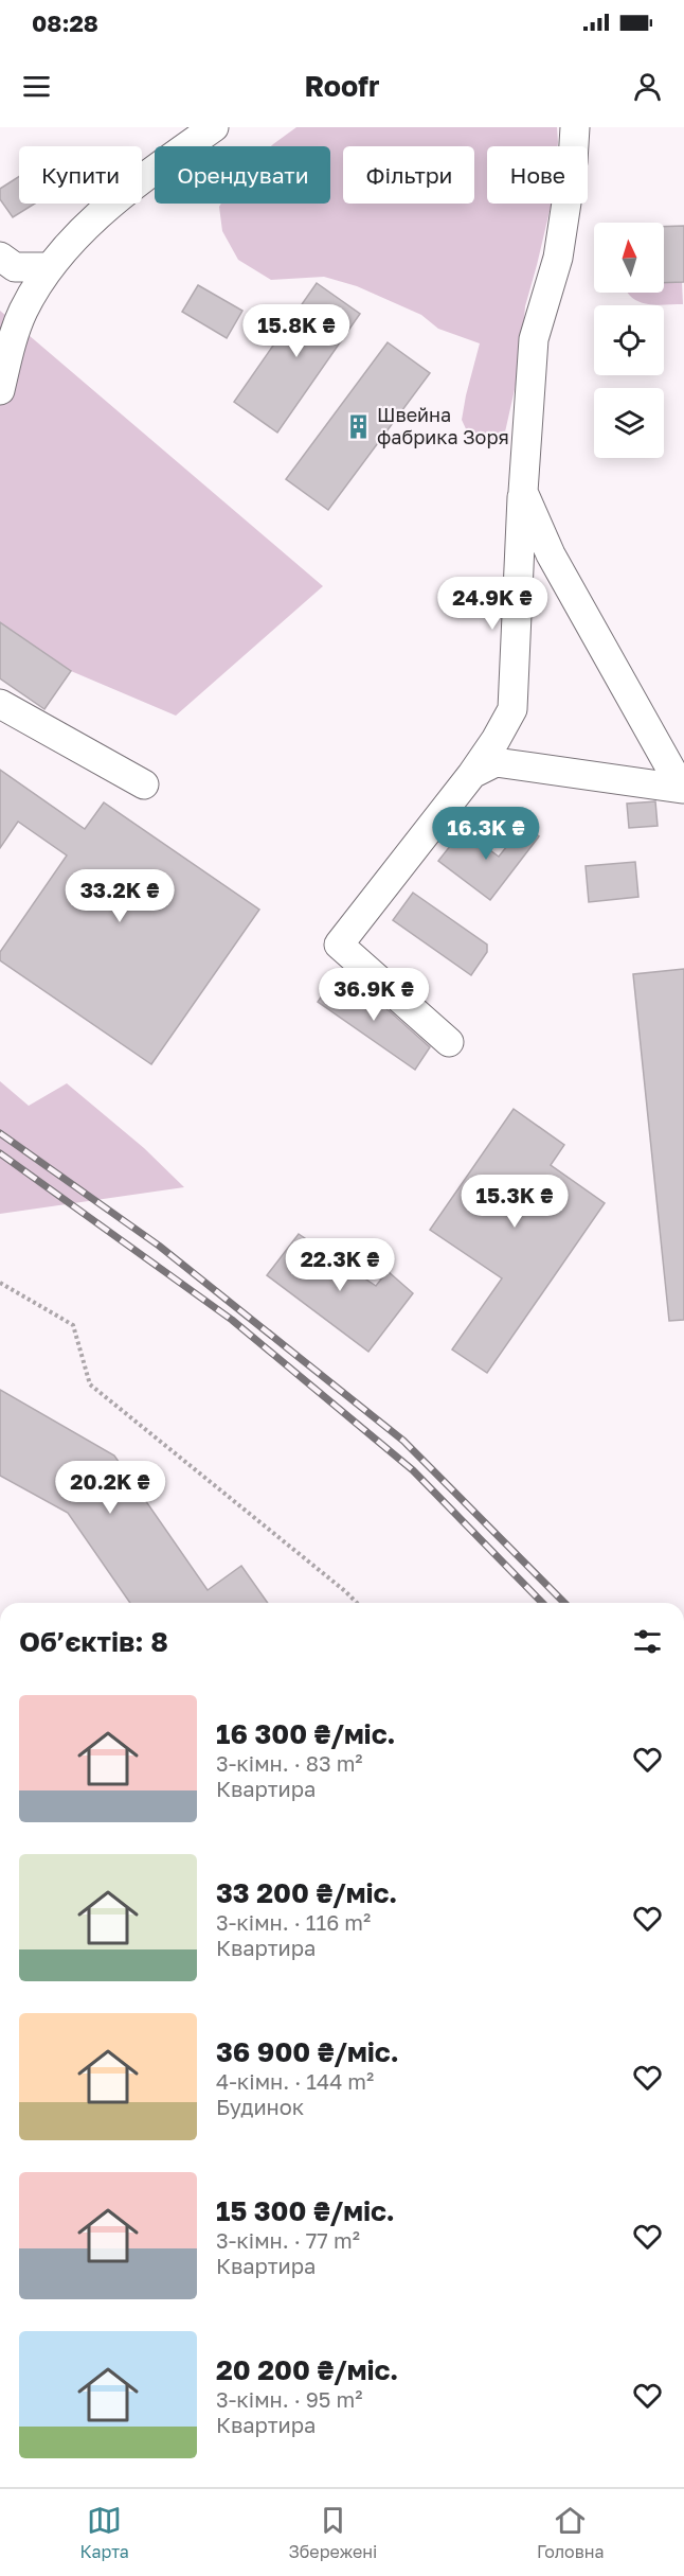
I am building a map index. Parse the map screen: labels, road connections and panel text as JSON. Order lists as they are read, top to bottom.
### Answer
{
  "places": {
    "building": ["Швейна фабрика Зоря"]
  },
  "north": "top",
  "page": {
    "status": "08:28",
    "header": "Roofr",
    "chip": [
      "Купити",
      "Орендувати",
      "Фільтри",
      "Нове"
    ],
    "price": [
      "15.8K ₴",
      "24.9K ₴",
      "16.3K ₴",
      "33.2K ₴",
      "36.9K ₴",
      "15.3K ₴",
      "22.3K ₴",
      "20.2K ₴"
    ],
    "heading": "Об’єктів: 8",
    "list": [
      {
        "name": "16 300 ₴/міс.",
        "note": "3-кімн. · 83 m² · Квартира"
      },
      {
        "name": "33 200 ₴/міс.",
        "note": "3-кімн. · 116 m² · Квартира"
      },
      {
        "name": "36 900 ₴/міс.",
        "note": "4-кімн. · 144 m² · Будинок"
      },
      {
        "name": "15 300 ₴/міс.",
        "note": "3-кімн. · 77 m² · Квартира"
      },
      {
        "name": "20 200 ₴/міс.",
        "note": "3-кімн. · 95 m² · Квартира"
      }
    ],
    "tabs": ["Карта", "Збережені", "Головна"]
  }
}
